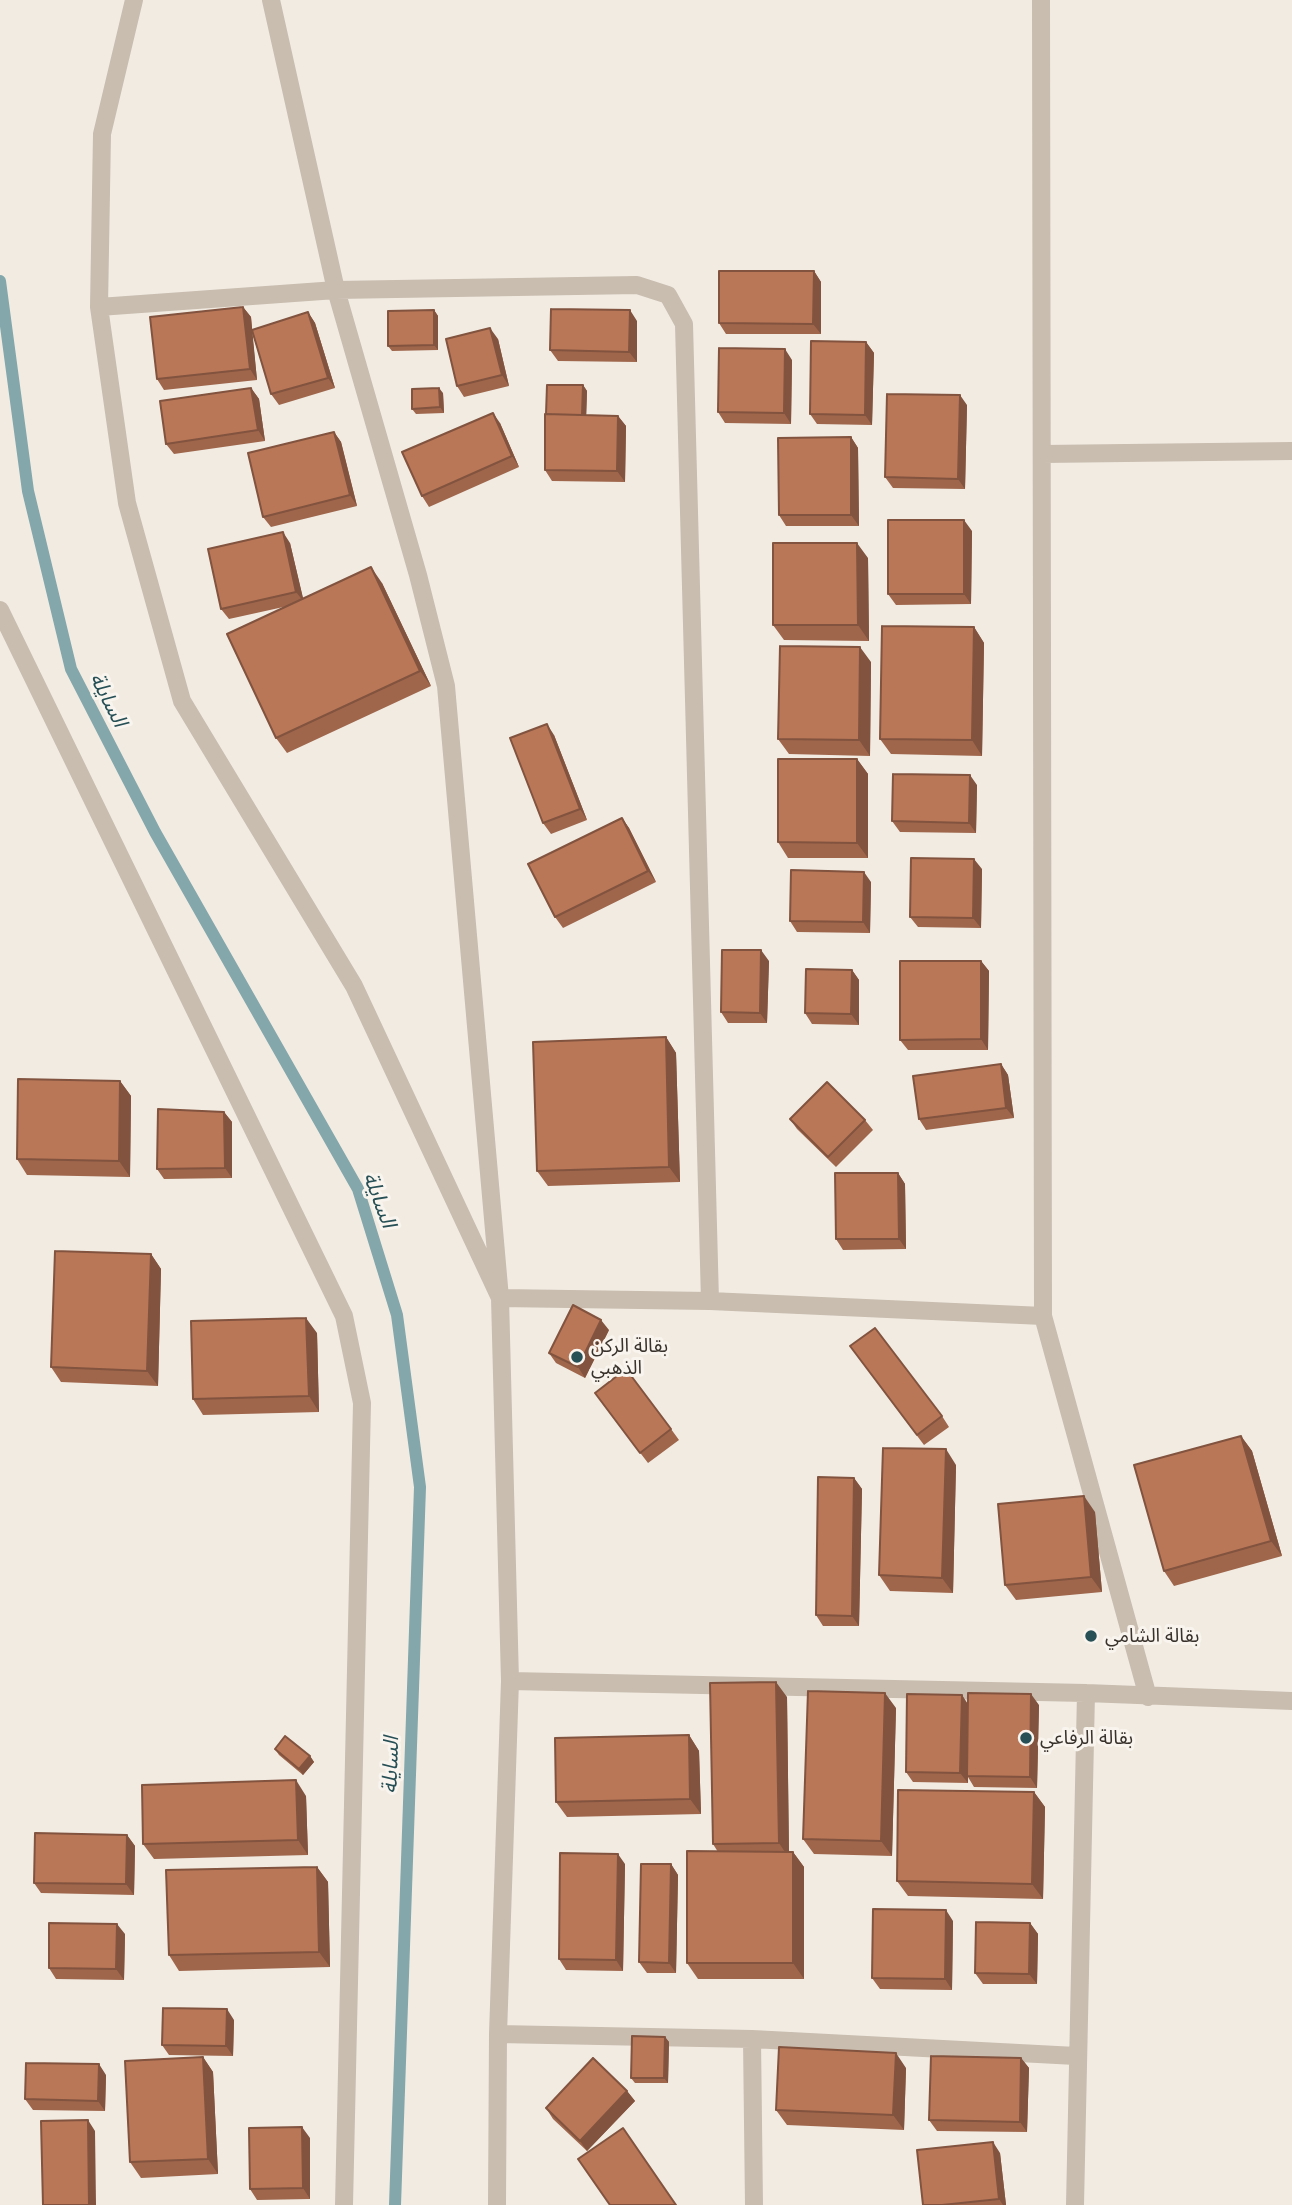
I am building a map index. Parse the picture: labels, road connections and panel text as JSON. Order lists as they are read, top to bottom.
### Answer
{
  "water": ["السايلة"],
  "places": ["بقالة الركن الذهبي", "بقالة الشامي", "بقالة الرفاعي"]
}
